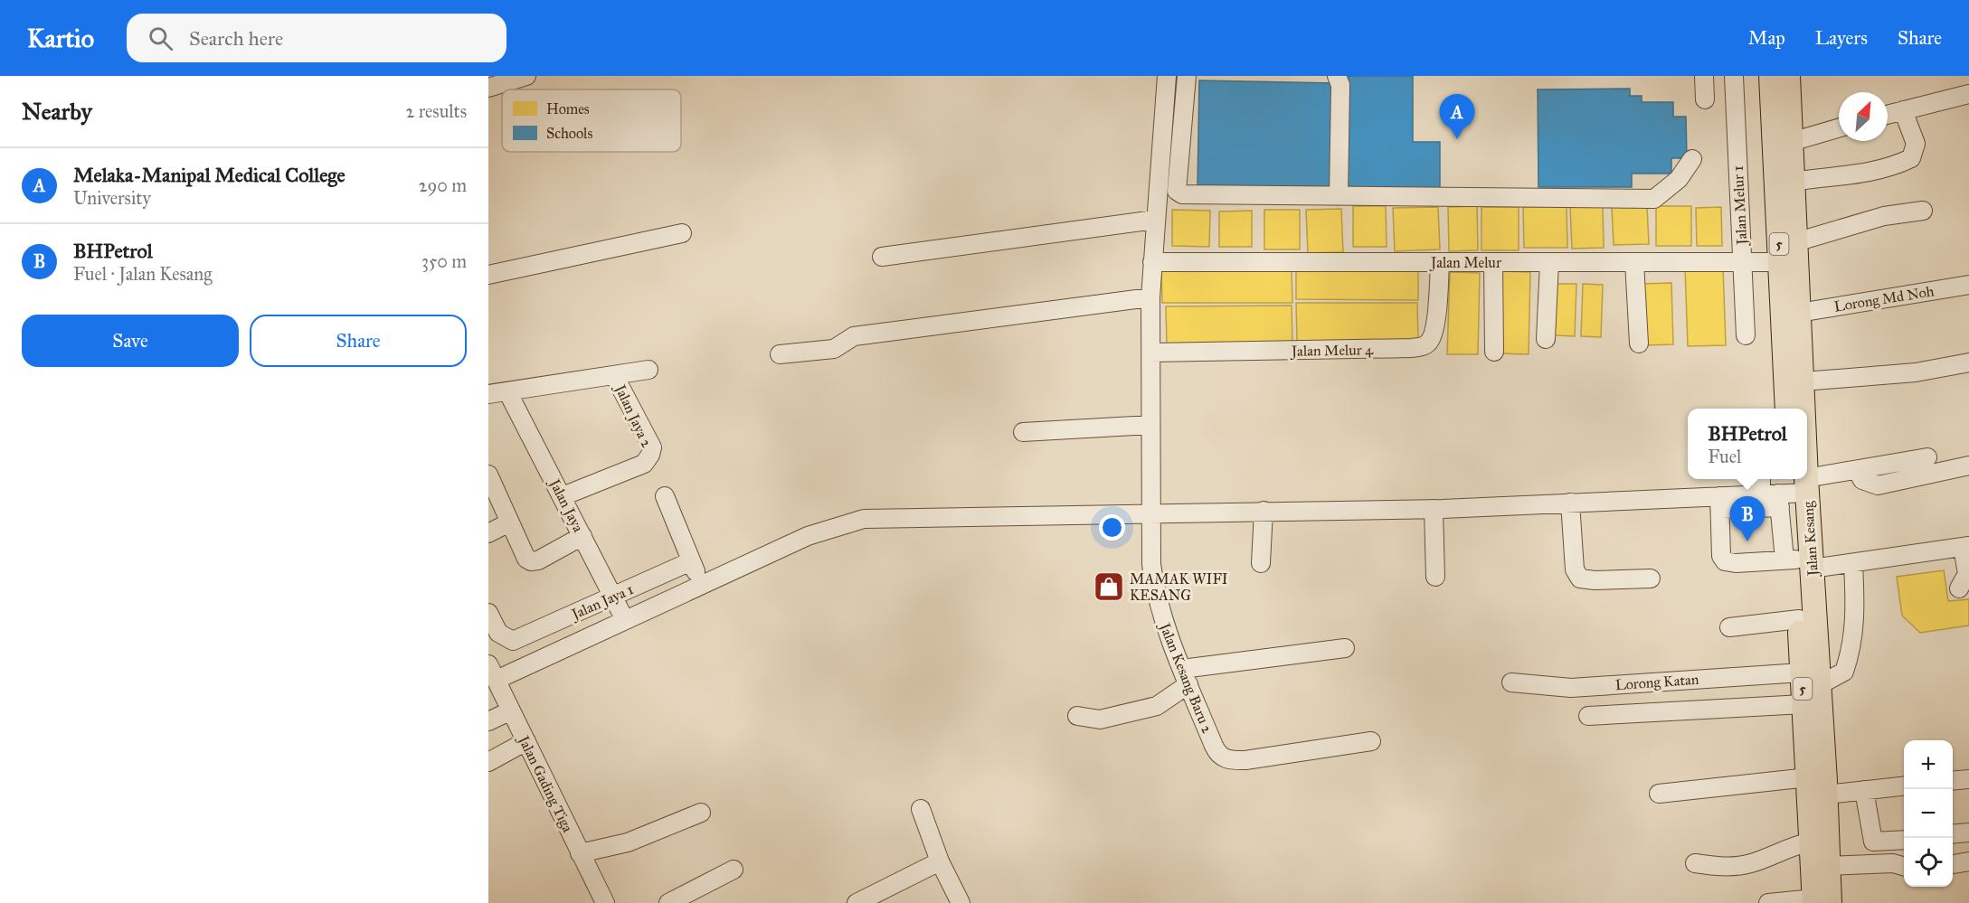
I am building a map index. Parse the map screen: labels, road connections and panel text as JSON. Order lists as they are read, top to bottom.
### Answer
{
  "streets": {
    "main road": ["5", "Jalan Kesang"],
    "street": [
      "Jalan Melur 1",
      "Jalan Melur",
      "Lorong Md Noh",
      "Jalan Melur 4",
      "Jalan Jaya 2",
      "Jalan Jaya",
      "Jalan Jaya 1",
      "Jalan Kesang Baru 2",
      "Lorong Katan",
      "Jalan Gading Tiga"
    ]
  },
  "crossings": [
    ["Jalan Melur 1", "Jalan Melur"],
    ["5", "Jalan Melur"],
    ["Jalan Melur", "Jalan Melur 4"],
    ["Lorong Md Noh", "Jalan Kesang"],
    ["Jalan Jaya 2", "Jalan Jaya"],
    ["Jalan Jaya", "Jalan Jaya 1"],
    ["Jalan Kesang", "Lorong Katan"]
  ],
  "places": {
    "shop": ["MAMAK WIFI KESANG"]
  },
  "legend": ["Homes", "Schools"],
  "north": "top right",
  "page": {
    "header": "Kartio",
    "search": "Search here",
    "nav": ["Map", "Layers", "Share"],
    "heading": ["Nearby", "2 results"],
    "pins": ["A", "B"],
    "list": [
      {
        "mark": "A",
        "name": "Melaka-Manipal Medical College",
        "note": "University",
        "value": "290 m"
      },
      {
        "mark": "B",
        "name": "BHPetrol",
        "note": "Fuel · Jalan Kesang",
        "value": "350 m"
      }
    ],
    "buttons": ["Save", "Share"],
    "popup": ["BHPetrol", "Fuel"],
    "map_buttons": ["+", "−"]
  }
}
